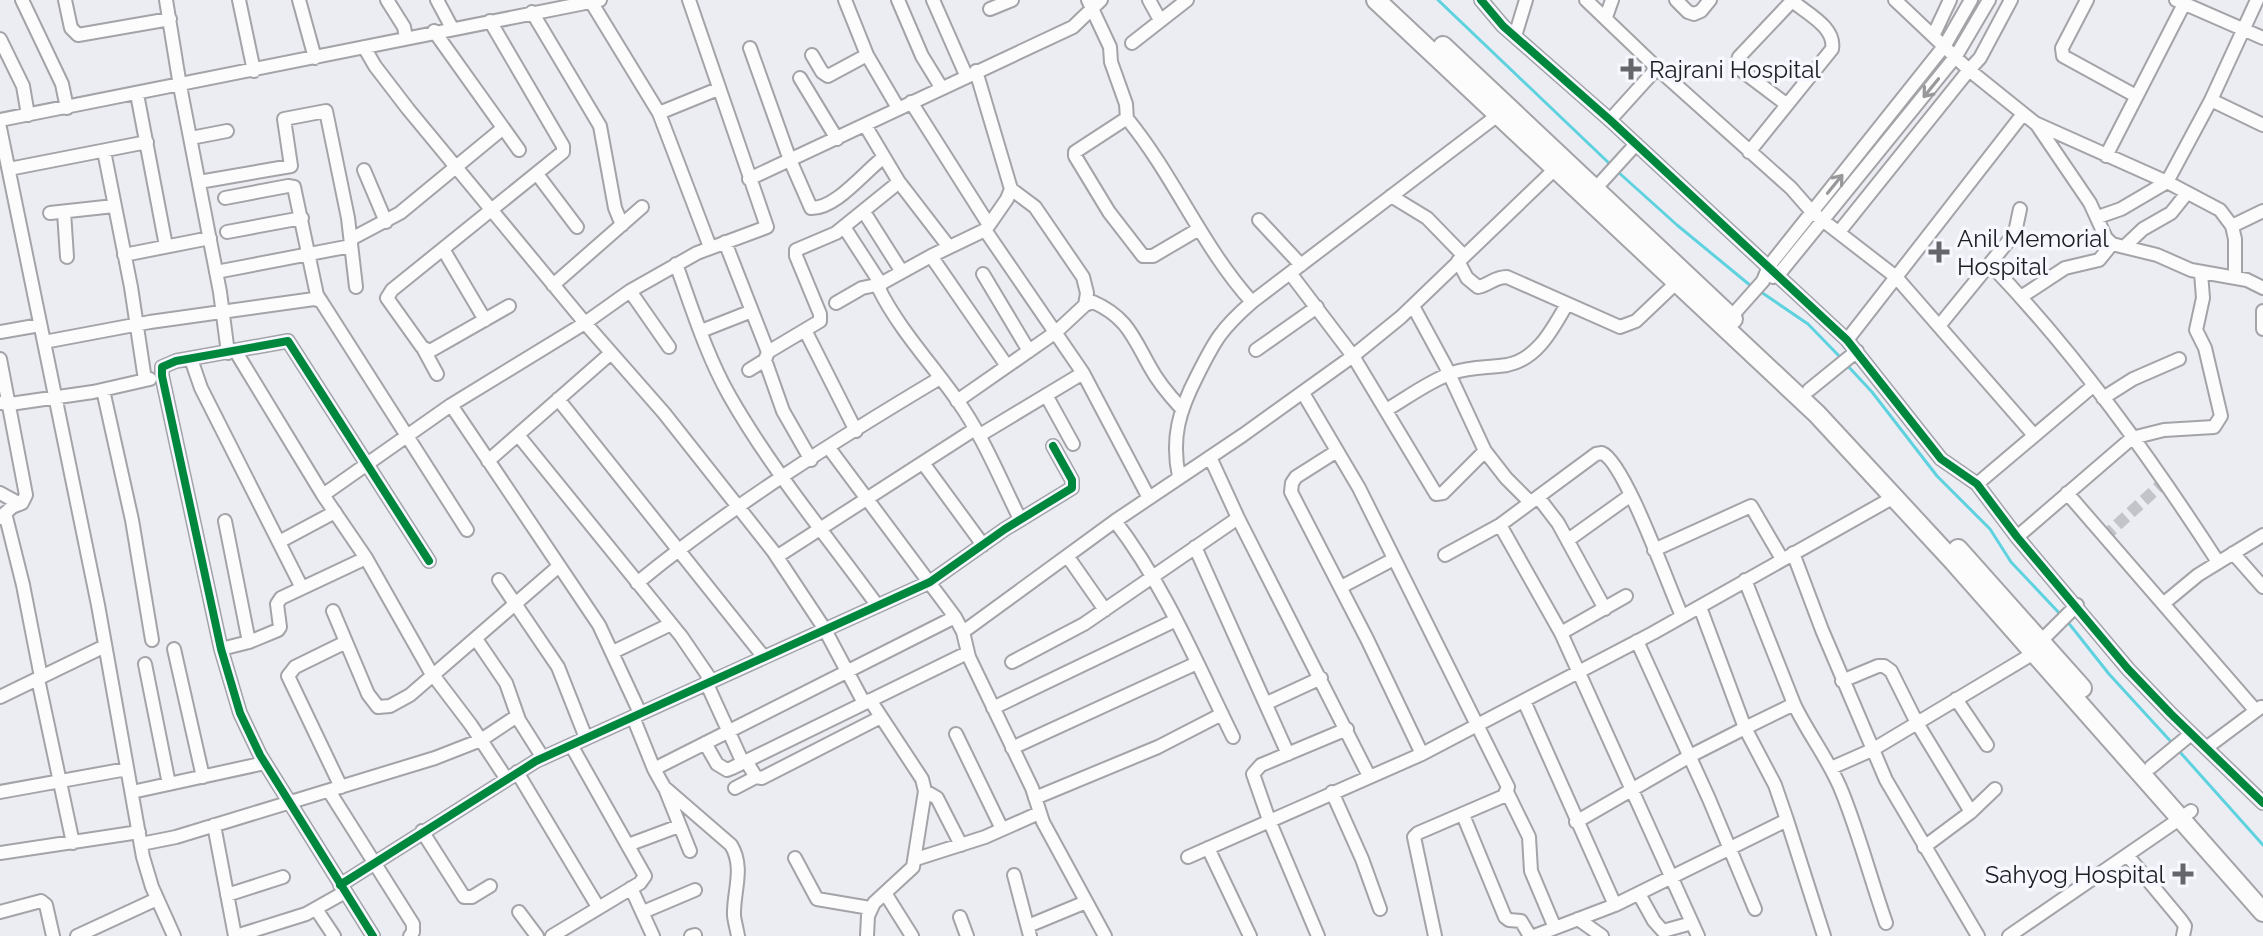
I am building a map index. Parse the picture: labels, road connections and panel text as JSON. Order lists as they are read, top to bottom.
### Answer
{
  "places": {
    "health": ["Rajrani Hospital", "Anil Memorial Hospital", "Sahyog Hospital"]
  }
}
